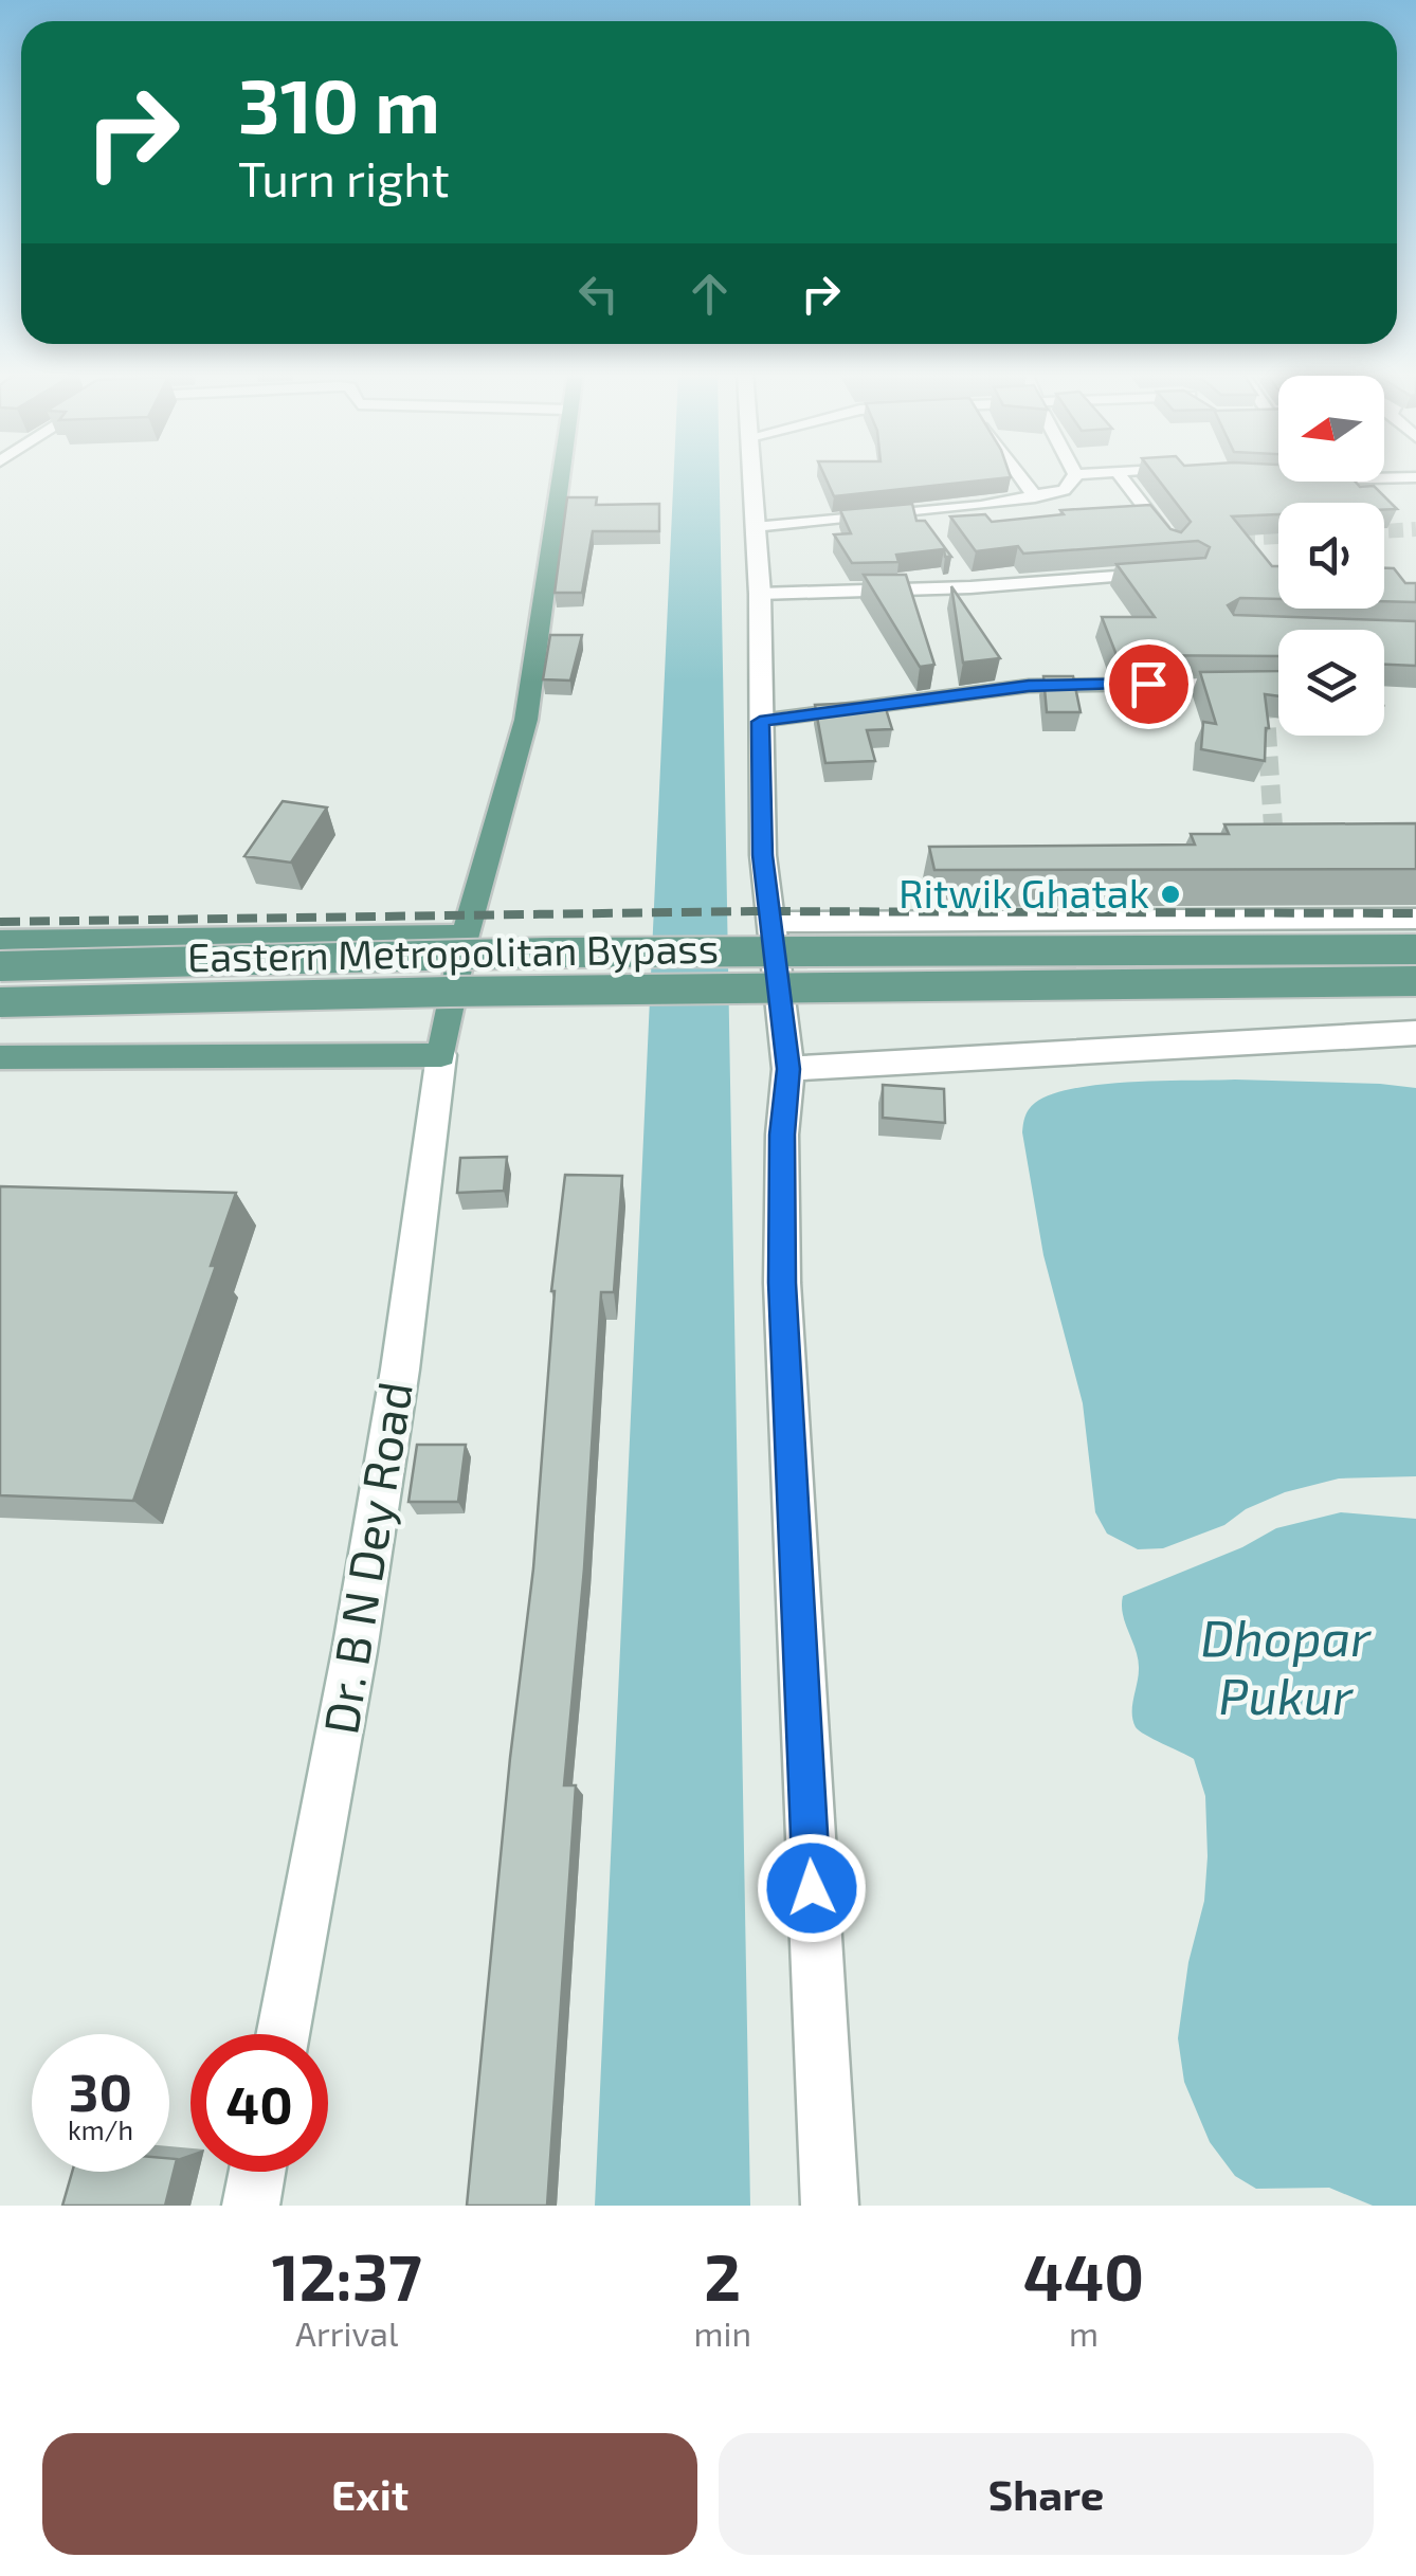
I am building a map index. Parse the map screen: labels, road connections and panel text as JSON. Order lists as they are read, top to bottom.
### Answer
{
  "streets": {
    "main road": ["Eastern Metropolitan Bypass"],
    "street": ["Dr. B N Dey Road"]
  },
  "water": ["Dhopar Pukur"],
  "places": ["Ritwik Ghatak"],
  "north": "left",
  "page": {
    "turn": ["310 m", "Turn right"],
    "speed": "30 km/h",
    "limit": "40",
    "eta": [
      "12:37",
      "Arrival",
      "2",
      "min",
      "440",
      "m"
    ],
    "buttons": ["Exit", "Share"]
  }
}
